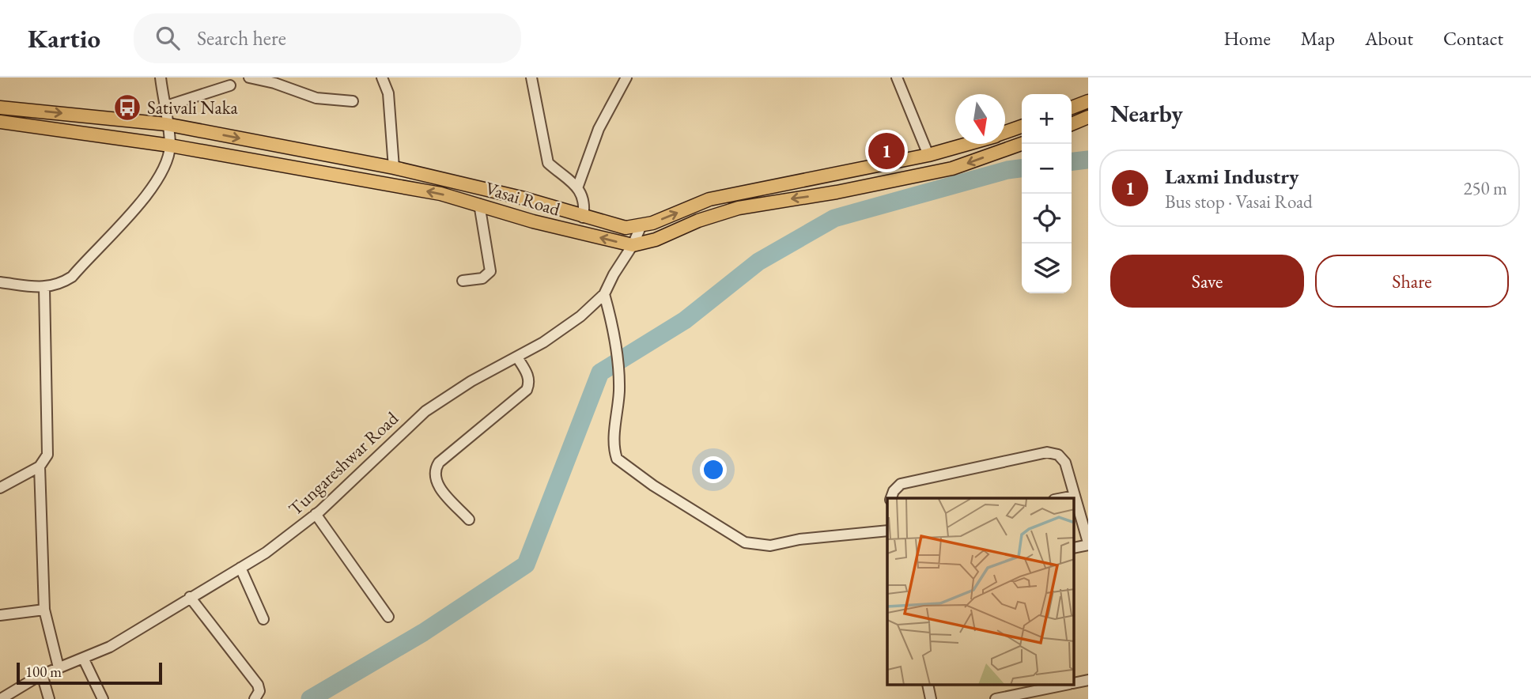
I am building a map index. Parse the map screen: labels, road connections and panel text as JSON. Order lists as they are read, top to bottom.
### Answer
{
  "streets": {
    "main road": ["Vasai Road"],
    "street": ["Tungareshwar Road"]
  },
  "crossings": [
    ["Vasai Road", "Tungareshwar Road"]
  ],
  "places": {
    "bus stop": ["Sativali Naka"]
  },
  "scale_bar": "100 m",
  "north": "bottom",
  "page": {
    "header": "Kartio",
    "search": "Search here",
    "nav": [
      "Home",
      "Map",
      "About",
      "Contact"
    ],
    "heading": "Nearby",
    "map_buttons": ["+", "−"],
    "pins": "1",
    "list": [
      {
        "mark": "1",
        "name": "Laxmi Industry",
        "note": "Bus stop · Vasai Road",
        "value": "250 m"
      }
    ],
    "buttons": ["Save", "Share"],
    "scale": "100 m"
  }
}
